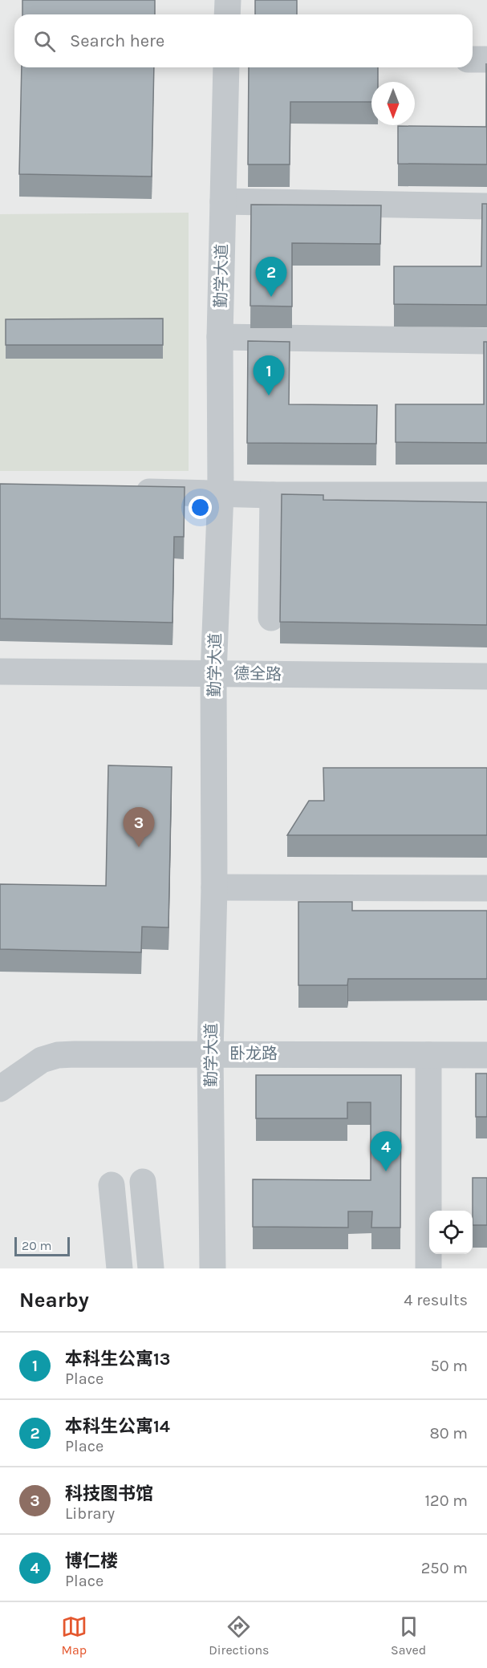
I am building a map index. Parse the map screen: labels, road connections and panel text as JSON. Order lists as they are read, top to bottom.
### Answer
{
  "streets": {
    "lane": ["勤学大道", "德全路", "卧龙路"]
  },
  "crossings": [
    ["勤学大道", "德全路"],
    ["勤学大道", "卧龙路"]
  ],
  "scale_bar": "20 m",
  "north": "bottom",
  "page": {
    "search": "Search here",
    "pins": [
      "2",
      "1",
      "3",
      "4"
    ],
    "scale": "20 m",
    "heading": ["Nearby", "4 results"],
    "list": [
      {
        "mark": "1",
        "name": "本科生公寓13",
        "note": "Place",
        "value": "50 m"
      },
      {
        "mark": "2",
        "name": "本科生公寓14",
        "note": "Place",
        "value": "80 m"
      },
      {
        "mark": "3",
        "name": "科技图书馆",
        "note": "Library",
        "value": "120 m"
      },
      {
        "mark": "4",
        "name": "博仁楼",
        "note": "Place",
        "value": "250 m"
      }
    ],
    "nav": ["Map", "Directions", "Saved"]
  }
}
